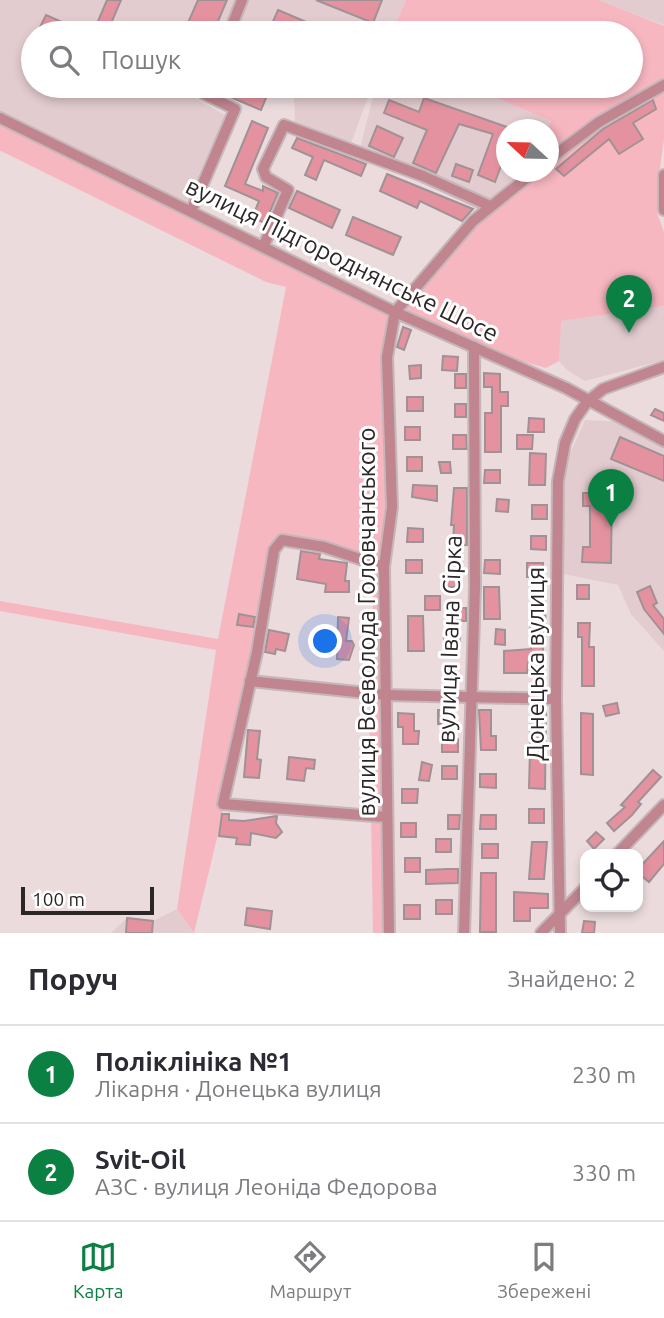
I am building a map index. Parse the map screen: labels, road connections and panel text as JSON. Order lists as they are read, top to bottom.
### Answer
{
  "streets": {
    "street": [
      "вулиця Підгороднянське Шосе",
      "вулиця Всеволода Головчанського",
      "вулиця Івана Сірка",
      "Донецька вулиця"
    ]
  },
  "crossings": [
    ["вулиця Підгороднянське Шосе", "вулиця Всеволода Головчанського"],
    ["вулиця Підгороднянське Шосе", "вулиця Івана Сірка"],
    ["вулиця Підгороднянське Шосе", "Донецька вулиця"]
  ],
  "scale_bar": "100 m",
  "north": "left",
  "page": {
    "search": "Пошук",
    "pins": ["2", "1"],
    "scale": "100 m",
    "heading": ["Поруч", "Знайдено: 2"],
    "list": [
      {
        "mark": "1",
        "name": "Поліклініка №1",
        "note": "Лікарня · Донецька вулиця",
        "value": "230 m"
      },
      {
        "mark": "2",
        "name": "Svit-Oil",
        "note": "АЗС · вулиця Леоніда Федорова",
        "value": "330 m"
      }
    ],
    "nav": ["Карта", "Маршрут", "Збережені"]
  }
}
